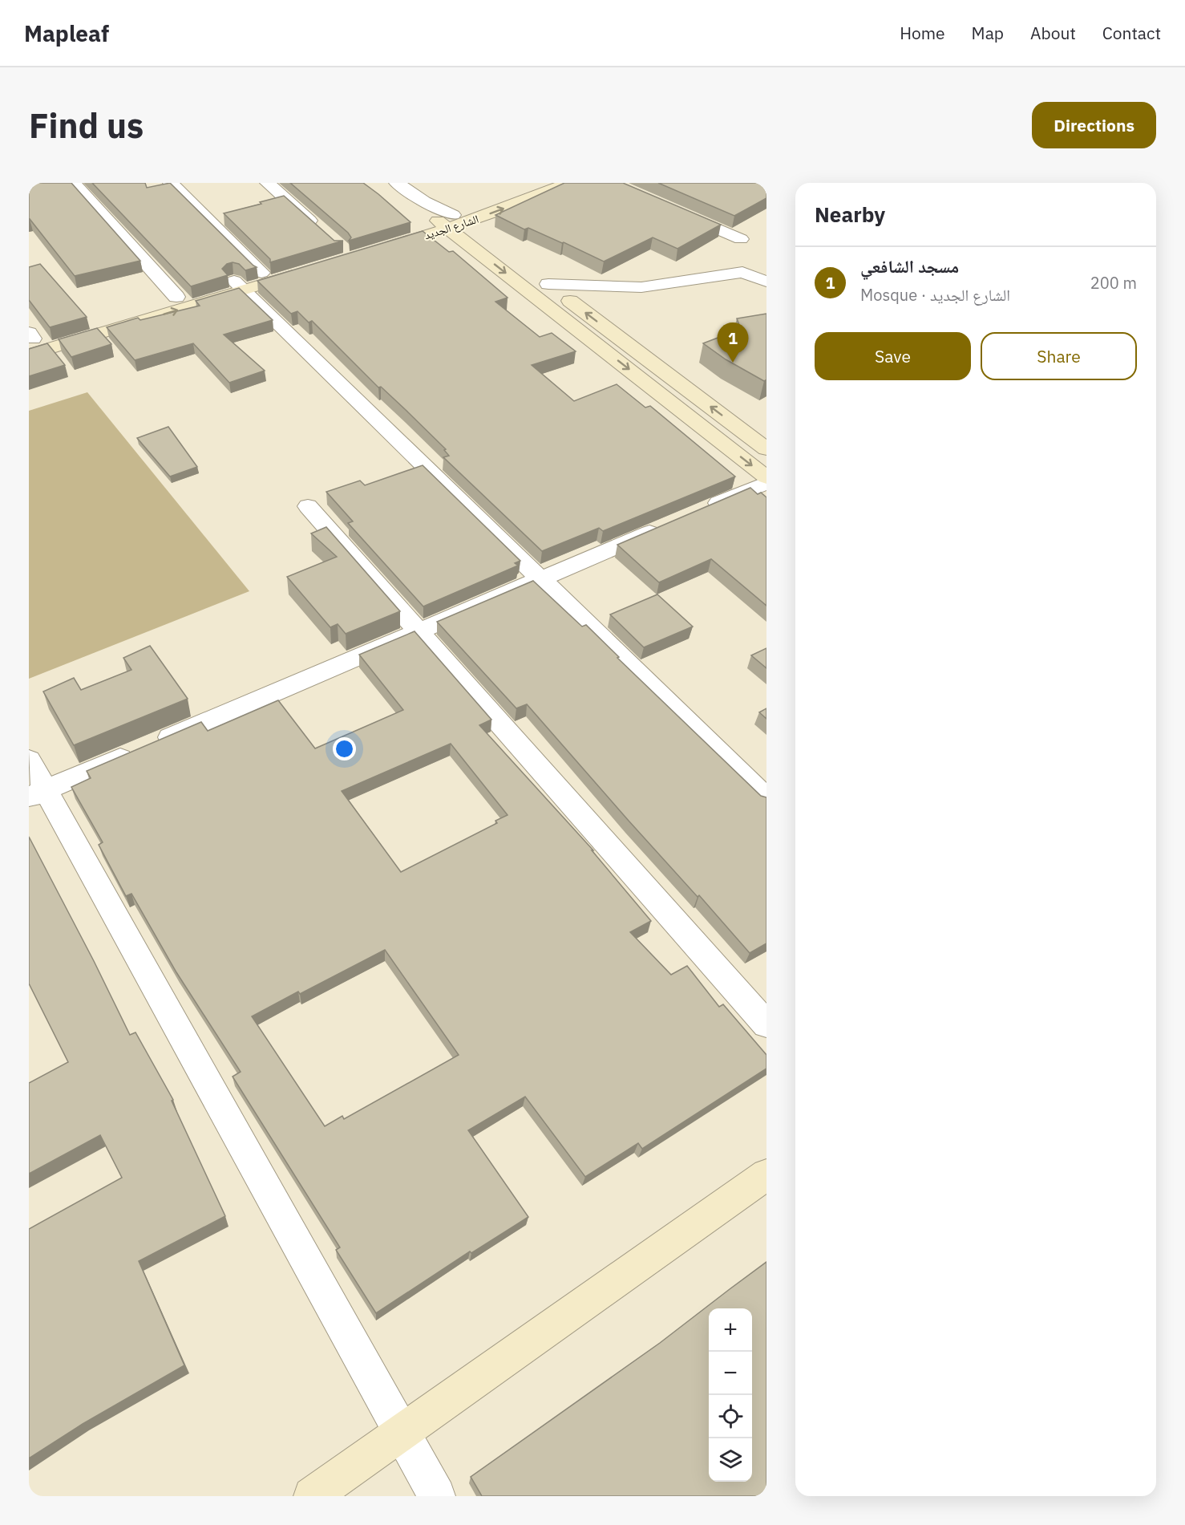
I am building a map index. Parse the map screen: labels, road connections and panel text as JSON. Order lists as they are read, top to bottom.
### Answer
{
  "streets": {
    "street": ["الشارع الجديد"]
  },
  "page": {
    "header": "Mapleaf",
    "nav": [
      "Home",
      "Map",
      "About",
      "Contact"
    ],
    "buttons": [
      "Directions",
      ["Save", "Share"]
    ],
    "title": "Find us",
    "heading": "Nearby",
    "list": [
      {
        "mark": "1",
        "name": "مسجد الشافعي",
        "note": "Mosque · الشارع الجديد",
        "value": "200 m"
      }
    ],
    "pins": "1",
    "map_buttons": ["+", "−"]
  }
}
